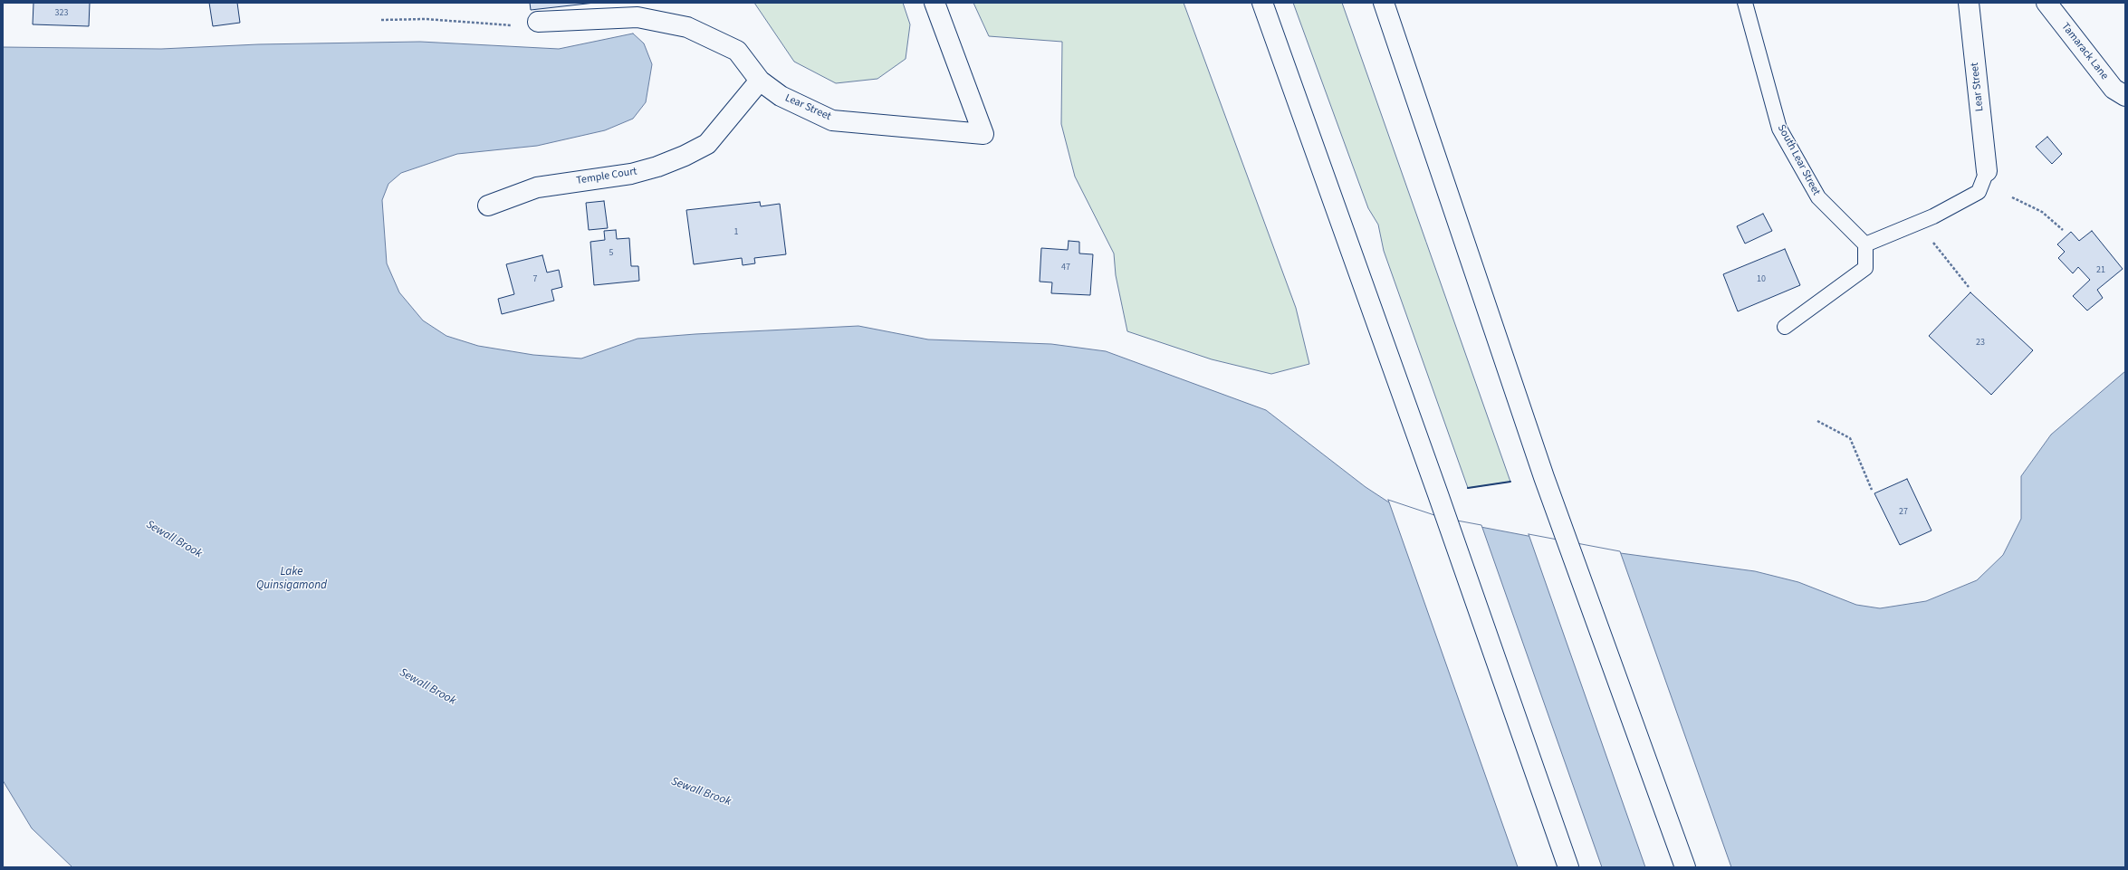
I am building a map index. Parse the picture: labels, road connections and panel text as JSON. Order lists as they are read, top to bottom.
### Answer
{
  "streets": {
    "main road": ["Tamarack Lane", "Lear Street", "Temple Court"],
    "lane": ["South Lear Street"]
  },
  "crossings": [
    ["Lear Street", "Temple Court"]
  ],
  "water": ["Sewall Brook", "Lake Quinsigamond"],
  "house_numbers": [
    "323",
    "1",
    "5",
    "47",
    "21",
    "7",
    "10",
    "23",
    "27"
  ]
}
